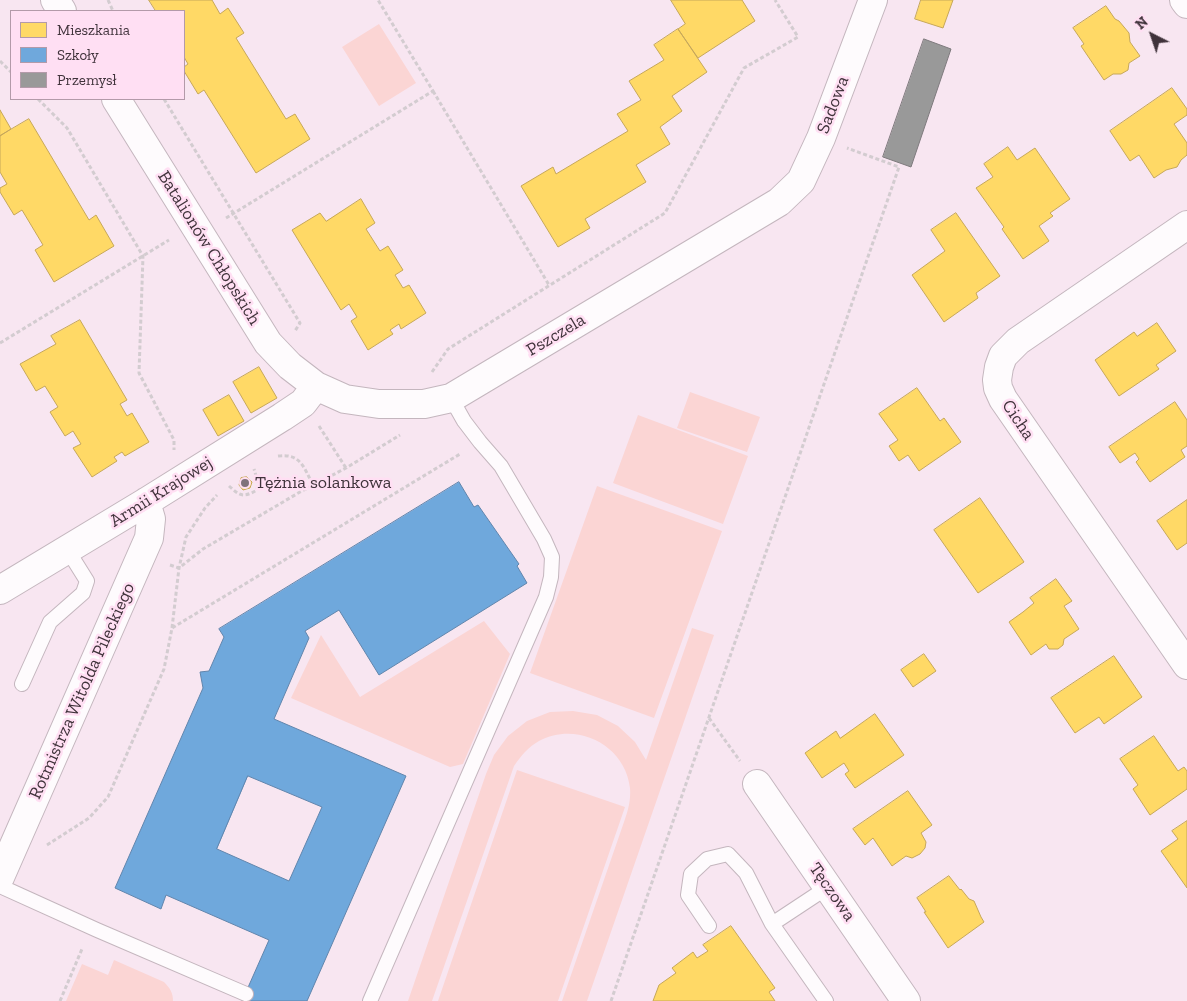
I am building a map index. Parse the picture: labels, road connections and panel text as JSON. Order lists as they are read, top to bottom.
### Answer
{
  "streets": {
    "street": [
      "Sadowa",
      "Batalionów Chłopskich",
      "Pszczela",
      "Cicha",
      "Armii Krajowej",
      "Rotmistrza Witolda Pileckiego",
      "Tęczowa"
    ]
  },
  "crossings": [
    ["Sadowa", "Pszczela"],
    ["Batalionów Chłopskich", "Pszczela"],
    ["Batalionów Chłopskich", "Armii Krajowej"],
    ["Pszczela", "Armii Krajowej"],
    ["Armii Krajowej", "Rotmistrza Witolda Pileckiego"]
  ],
  "places": ["Tężnia solankowa"],
  "legend": ["Mieszkania", "Szkoły", "Przemysł"],
  "north": "top left"
}
